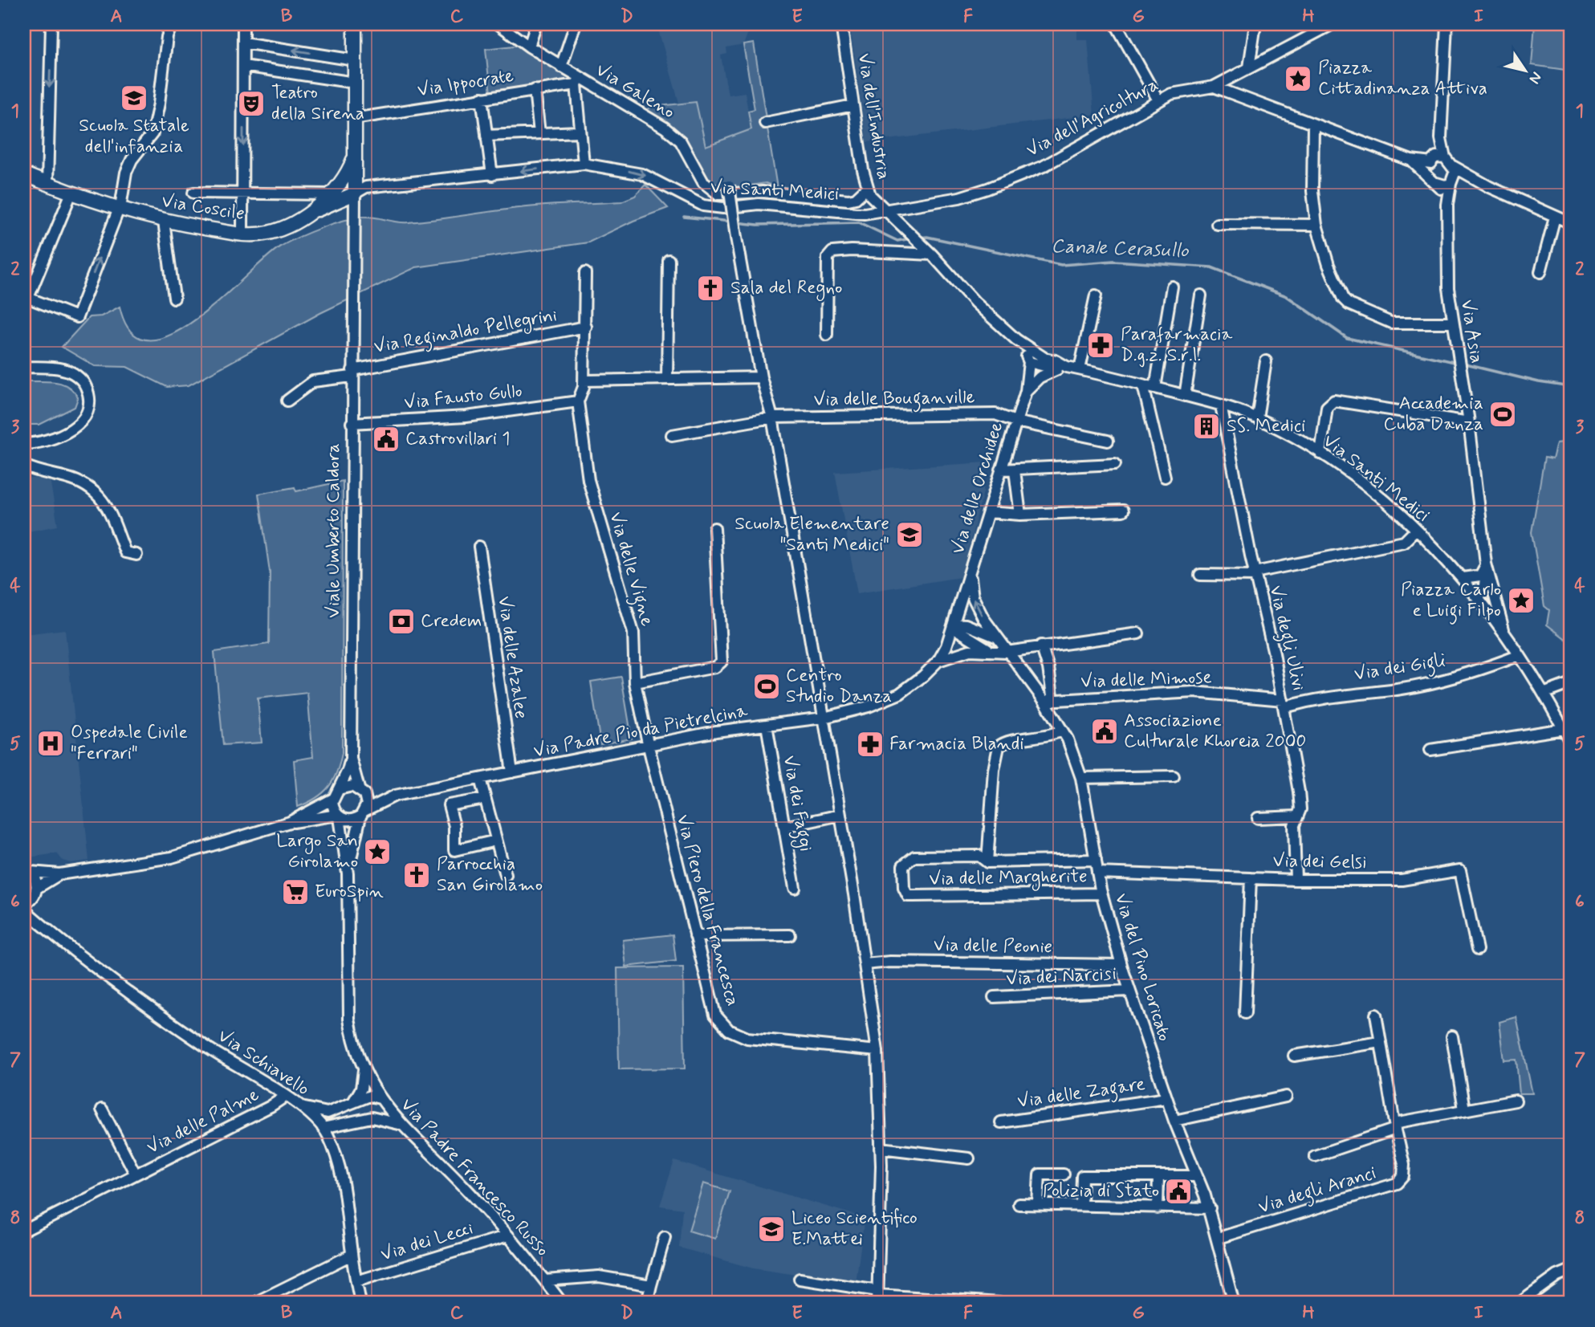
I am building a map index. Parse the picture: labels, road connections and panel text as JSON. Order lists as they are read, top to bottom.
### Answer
{
  "streets": {
    "main road": ["Via Coscile"],
    "street": [
      "Via Ippocrate",
      "Via Galeno",
      "Via dell'Industria",
      "Via dell'Agricoltura",
      "Via Santi Medici",
      "Via Reginaldo Pellegrini",
      "Via Asia",
      "Via Fausto Gullo",
      "Via delle Bouganville",
      "Via delle Orchidee",
      "Viale Umberto Caldora",
      "Via delle Vigne",
      "Via degli Ulivi",
      "Via delle Azalee",
      "Via dei Gigli",
      "Via delle Mimose",
      "Via Padre Pio da Pietrelcina",
      "Via dei Faggi",
      "Via dei Gelsi",
      "Via delle Margherite",
      "Via Piero della Francesca",
      "Via delle Peonie",
      "Via del Pino Loricato",
      "Via dei Narcisi",
      "Via Schiavello",
      "Via delle Zagare",
      "Via delle Palme",
      "Via Padre Francesco Russo",
      "Via degli Aranci",
      "Via dei Lecci"
    ]
  },
  "crossings": [
    ["Via Ippocrate", "Via Galeno"],
    ["Via Galeno", "Via dell'Industria"],
    ["Via dell'Industria", "Via dell'Agricoltura"],
    ["Via dell'Industria", "Via Santi Medici"],
    ["Via dell'Agricoltura", "Via Santi Medici"],
    ["Via Santi Medici", "Via Asia"],
    ["Via Santi Medici", "Via delle Orchidee"],
    ["Via Santi Medici", "Viale Umberto Caldora"],
    ["Via Santi Medici", "Via degli Ulivi"],
    ["Via Santi Medici", "Via dei Gigli"],
    ["Via Reginaldo Pellegrini", "Viale Umberto Caldora"],
    ["Via Fausto Gullo", "Viale Umberto Caldora"],
    ["Via Fausto Gullo", "Via delle Vigne"],
    ["Via delle Bouganville", "Via delle Orchidee"],
    ["Via delle Orchidee", "Via Padre Pio da Pietrelcina"],
    ["Via delle Orchidee", "Via del Pino Loricato"],
    ["Viale Umberto Caldora", "Via Padre Pio da Pietrelcina"],
    ["Viale Umberto Caldora", "Via Padre Francesco Russo"],
    ["Via delle Vigne", "Via Padre Pio da Pietrelcina"],
    ["Via delle Vigne", "Via Piero della Francesca"],
    ["Via degli Ulivi", "Via dei Gigli"],
    ["Via degli Ulivi", "Via delle Mimose"],
    ["Via degli Ulivi", "Via dei Gelsi"],
    ["Via delle Azalee", "Via Padre Pio da Pietrelcina"],
    ["Via dei Gigli", "Via delle Mimose"],
    ["Via delle Mimose", "Via del Pino Loricato"],
    ["Via Padre Pio da Pietrelcina", "Via dei Faggi"],
    ["Via Padre Pio da Pietrelcina", "Via Piero della Francesca"],
    ["Via Padre Pio da Pietrelcina", "Via Padre Francesco Russo"],
    ["Via dei Gelsi", "Via del Pino Loricato"],
    ["Via delle Margherite", "Via del Pino Loricato"],
    ["Via delle Peonie", "Via del Pino Loricato"],
    ["Via del Pino Loricato", "Via dei Narcisi"],
    ["Via del Pino Loricato", "Via delle Zagare"],
    ["Via del Pino Loricato", "Via degli Aranci"],
    ["Via Schiavello", "Via delle Palme"],
    ["Via Schiavello", "Via dei Lecci"],
    ["Via Padre Francesco Russo", "Via dei Lecci"]
  ],
  "water": ["Canale Cerasullo"],
  "places": {
    "place": ["Piazza Cittadinanza Attiva", "Piazza Carlo e Luigi Filpo", "Largo San Girolamo"],
    "school or university": ["Scuola Statale dell'infanzia", "Scuola Elementare \"Santi Medici\"", "Liceo Scientifico E.Mattei"],
    "theatre": ["Teatro della Sirena"],
    "church": ["Sala del Regno", "Parrocchia San Girolamo"],
    "pharmacy": ["Parafarmacia D.g.z. S.r.l.", "Farmacia Blandi"],
    "sports": ["Accademia Cuba Danza", "Centro Studio Danza"],
    "building": ["SS. Medici"],
    "public building": ["Castrovillari 1", "Associazione Culturale Khoreia 2000", "Polizia di Stato"],
    "bank": ["Credem"],
    "hospital": ["Ospedale Civile \"Ferrari\""],
    "supermarket": ["EuroSpin"]
  },
  "north": "bottom right",
  "grid": {
    "columns": [
      "A",
      "B",
      "C",
      "D",
      "E",
      "F",
      "G",
      "H",
      "I"
    ],
    "rows": [
      "1",
      "2",
      "3",
      "4",
      "5",
      "6",
      "7",
      "8"
    ]
  }
}
